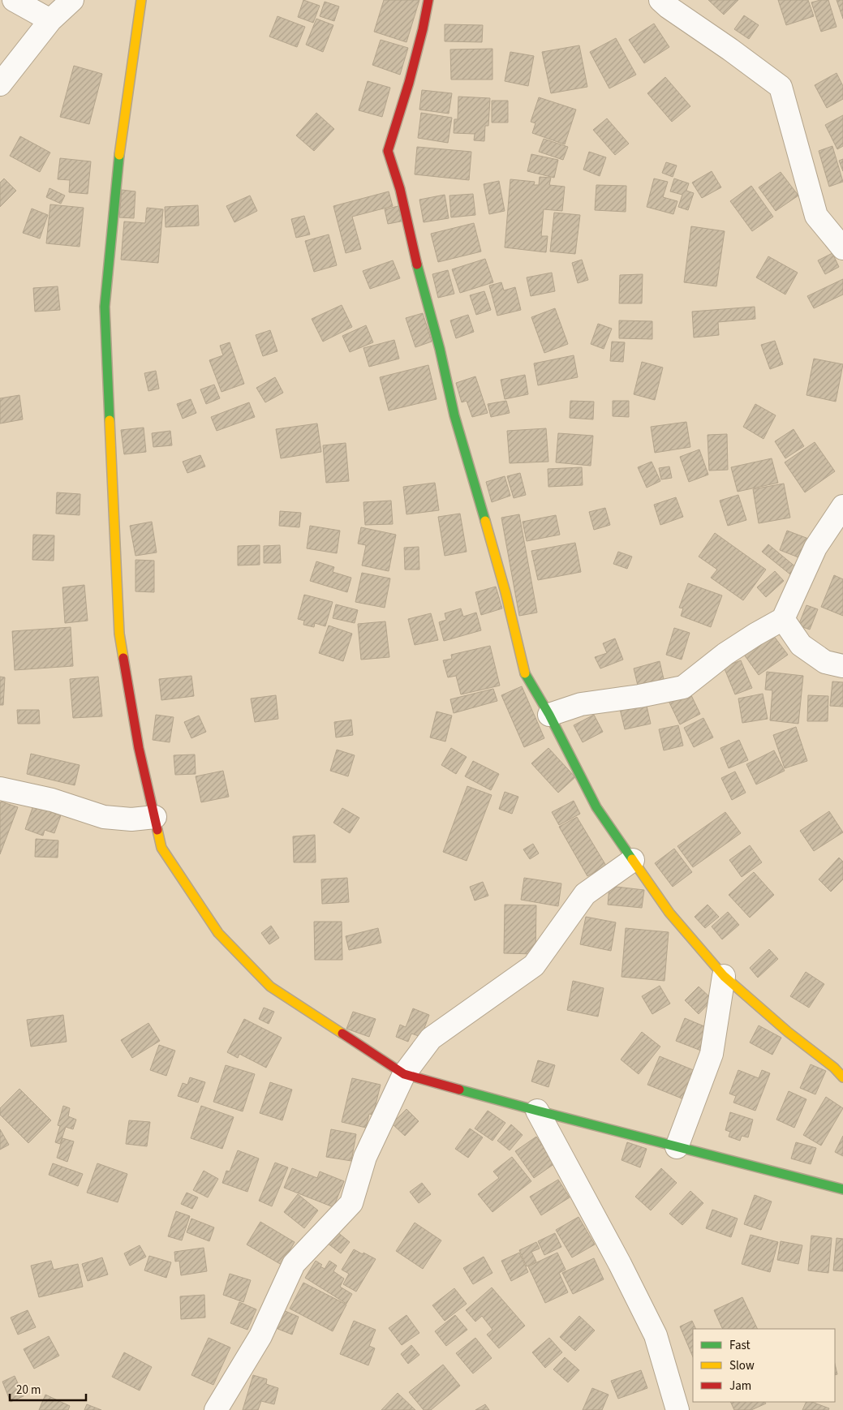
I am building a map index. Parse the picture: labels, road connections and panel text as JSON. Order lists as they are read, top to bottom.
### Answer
{
  "legend": ["Fast", "Slow", "Jam"],
  "scale_bar": "20 m"
}
